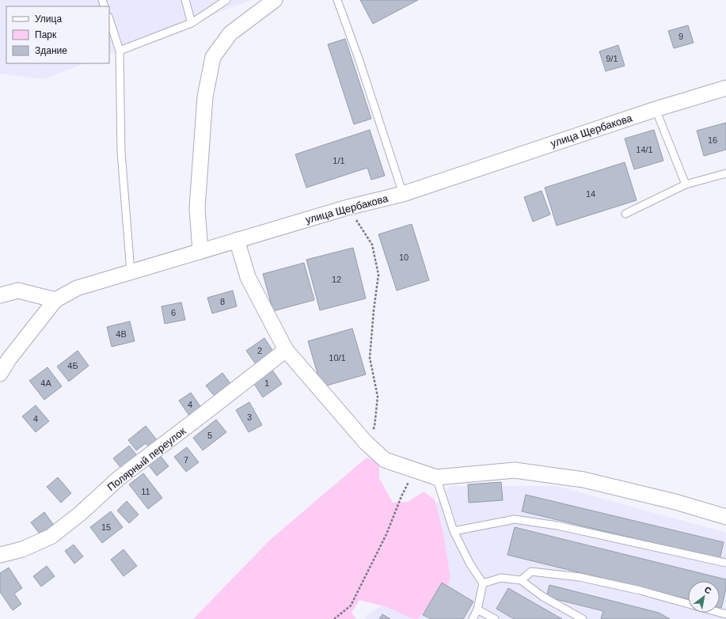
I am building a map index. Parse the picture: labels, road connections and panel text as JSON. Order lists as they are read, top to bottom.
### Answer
{
  "streets": {
    "street": ["улица Щербакова", "Полярный переулок"]
  },
  "house_numbers": [
    "9",
    "9/1",
    "16",
    "14/1",
    "1/1",
    "14",
    "10",
    "12",
    "8",
    "6",
    "4В",
    "2",
    "10/1",
    "4Б",
    "4А",
    "1",
    "4",
    "3",
    "4",
    "5",
    "7",
    "11",
    "15"
  ],
  "legend": ["Улица", "Парк", "Здание"],
  "north": "top right"
}
